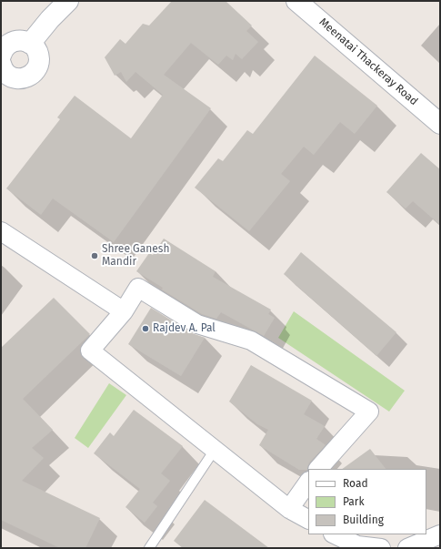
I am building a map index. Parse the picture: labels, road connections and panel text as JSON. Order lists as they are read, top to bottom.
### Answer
{
  "streets": {
    "street": ["Meenatai Thackeray Road"]
  },
  "places": ["Shree Ganesh Mandir", "Rajdev A. Pal"],
  "legend": ["Road", "Park", "Building"]
}
